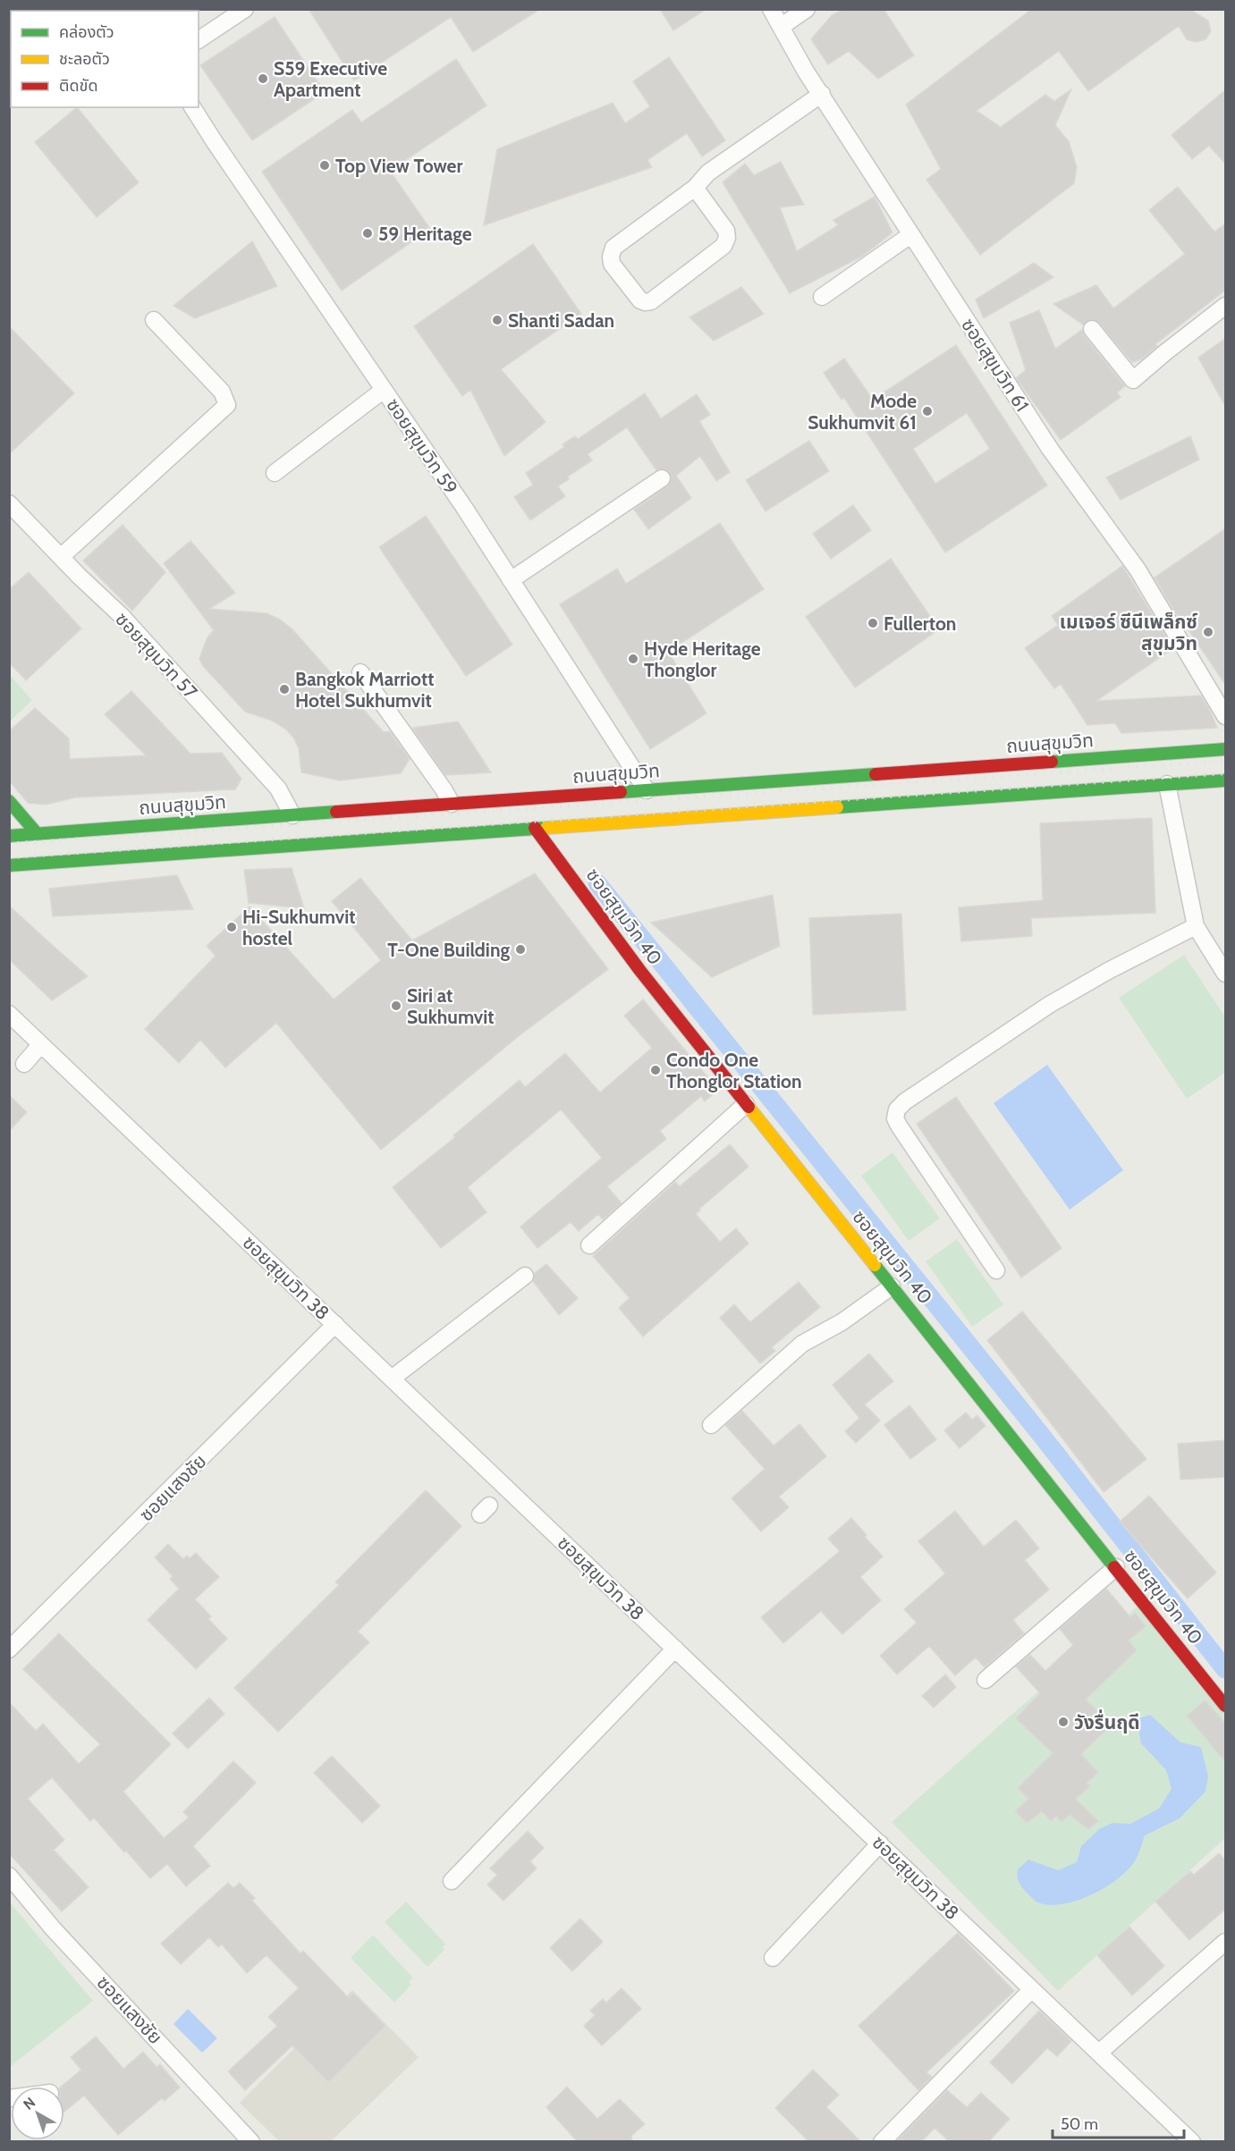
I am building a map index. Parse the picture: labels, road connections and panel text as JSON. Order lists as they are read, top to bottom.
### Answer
{
  "streets": {
    "main road": ["ถนนสุขุมวิท", "ซอยสุขุมวิท 40"],
    "street": [
      "ซอยสุขุมวิท 61",
      "ซอยสุขุมวิท 59",
      "ซอยสุขุมวิท 57",
      "ซอยสุขุมวิท 38",
      "ซอยแสงชัย"
    ]
  },
  "crossings": [
    ["ซอยสุขุมวิท 59", "ถนนสุขุมวิท"],
    ["ซอยสุขุมวิท 57", "ถนนสุขุมวิท"],
    ["ถนนสุขุมวิท", "ซอยสุขุมวิท 40"],
    ["ซอยสุขุมวิท 38", "ซอยแสงชัย"]
  ],
  "places": [
    "S59 Executive Apartment",
    "Top View Tower",
    "59 Heritage",
    "Shanti Sadan",
    "Mode Sukhumvit 61",
    "Fullerton",
    "เมเจอร์ ซีนีเพล็กซ์ สุขุมวิท",
    "Hyde Heritage Thonglor",
    "Bangkok Marriott Hotel Sukhumvit",
    "Hi-Sukhumvit hostel",
    "T-One Building",
    "Siri at Sukhumvit",
    "Condo One Thonglor Station",
    "วังรื่นฤดี"
  ],
  "legend": ["คล่องตัว", "ชะลอตัว", "ติดขัด"],
  "scale_bar": "50 m",
  "north": "top left"
}
